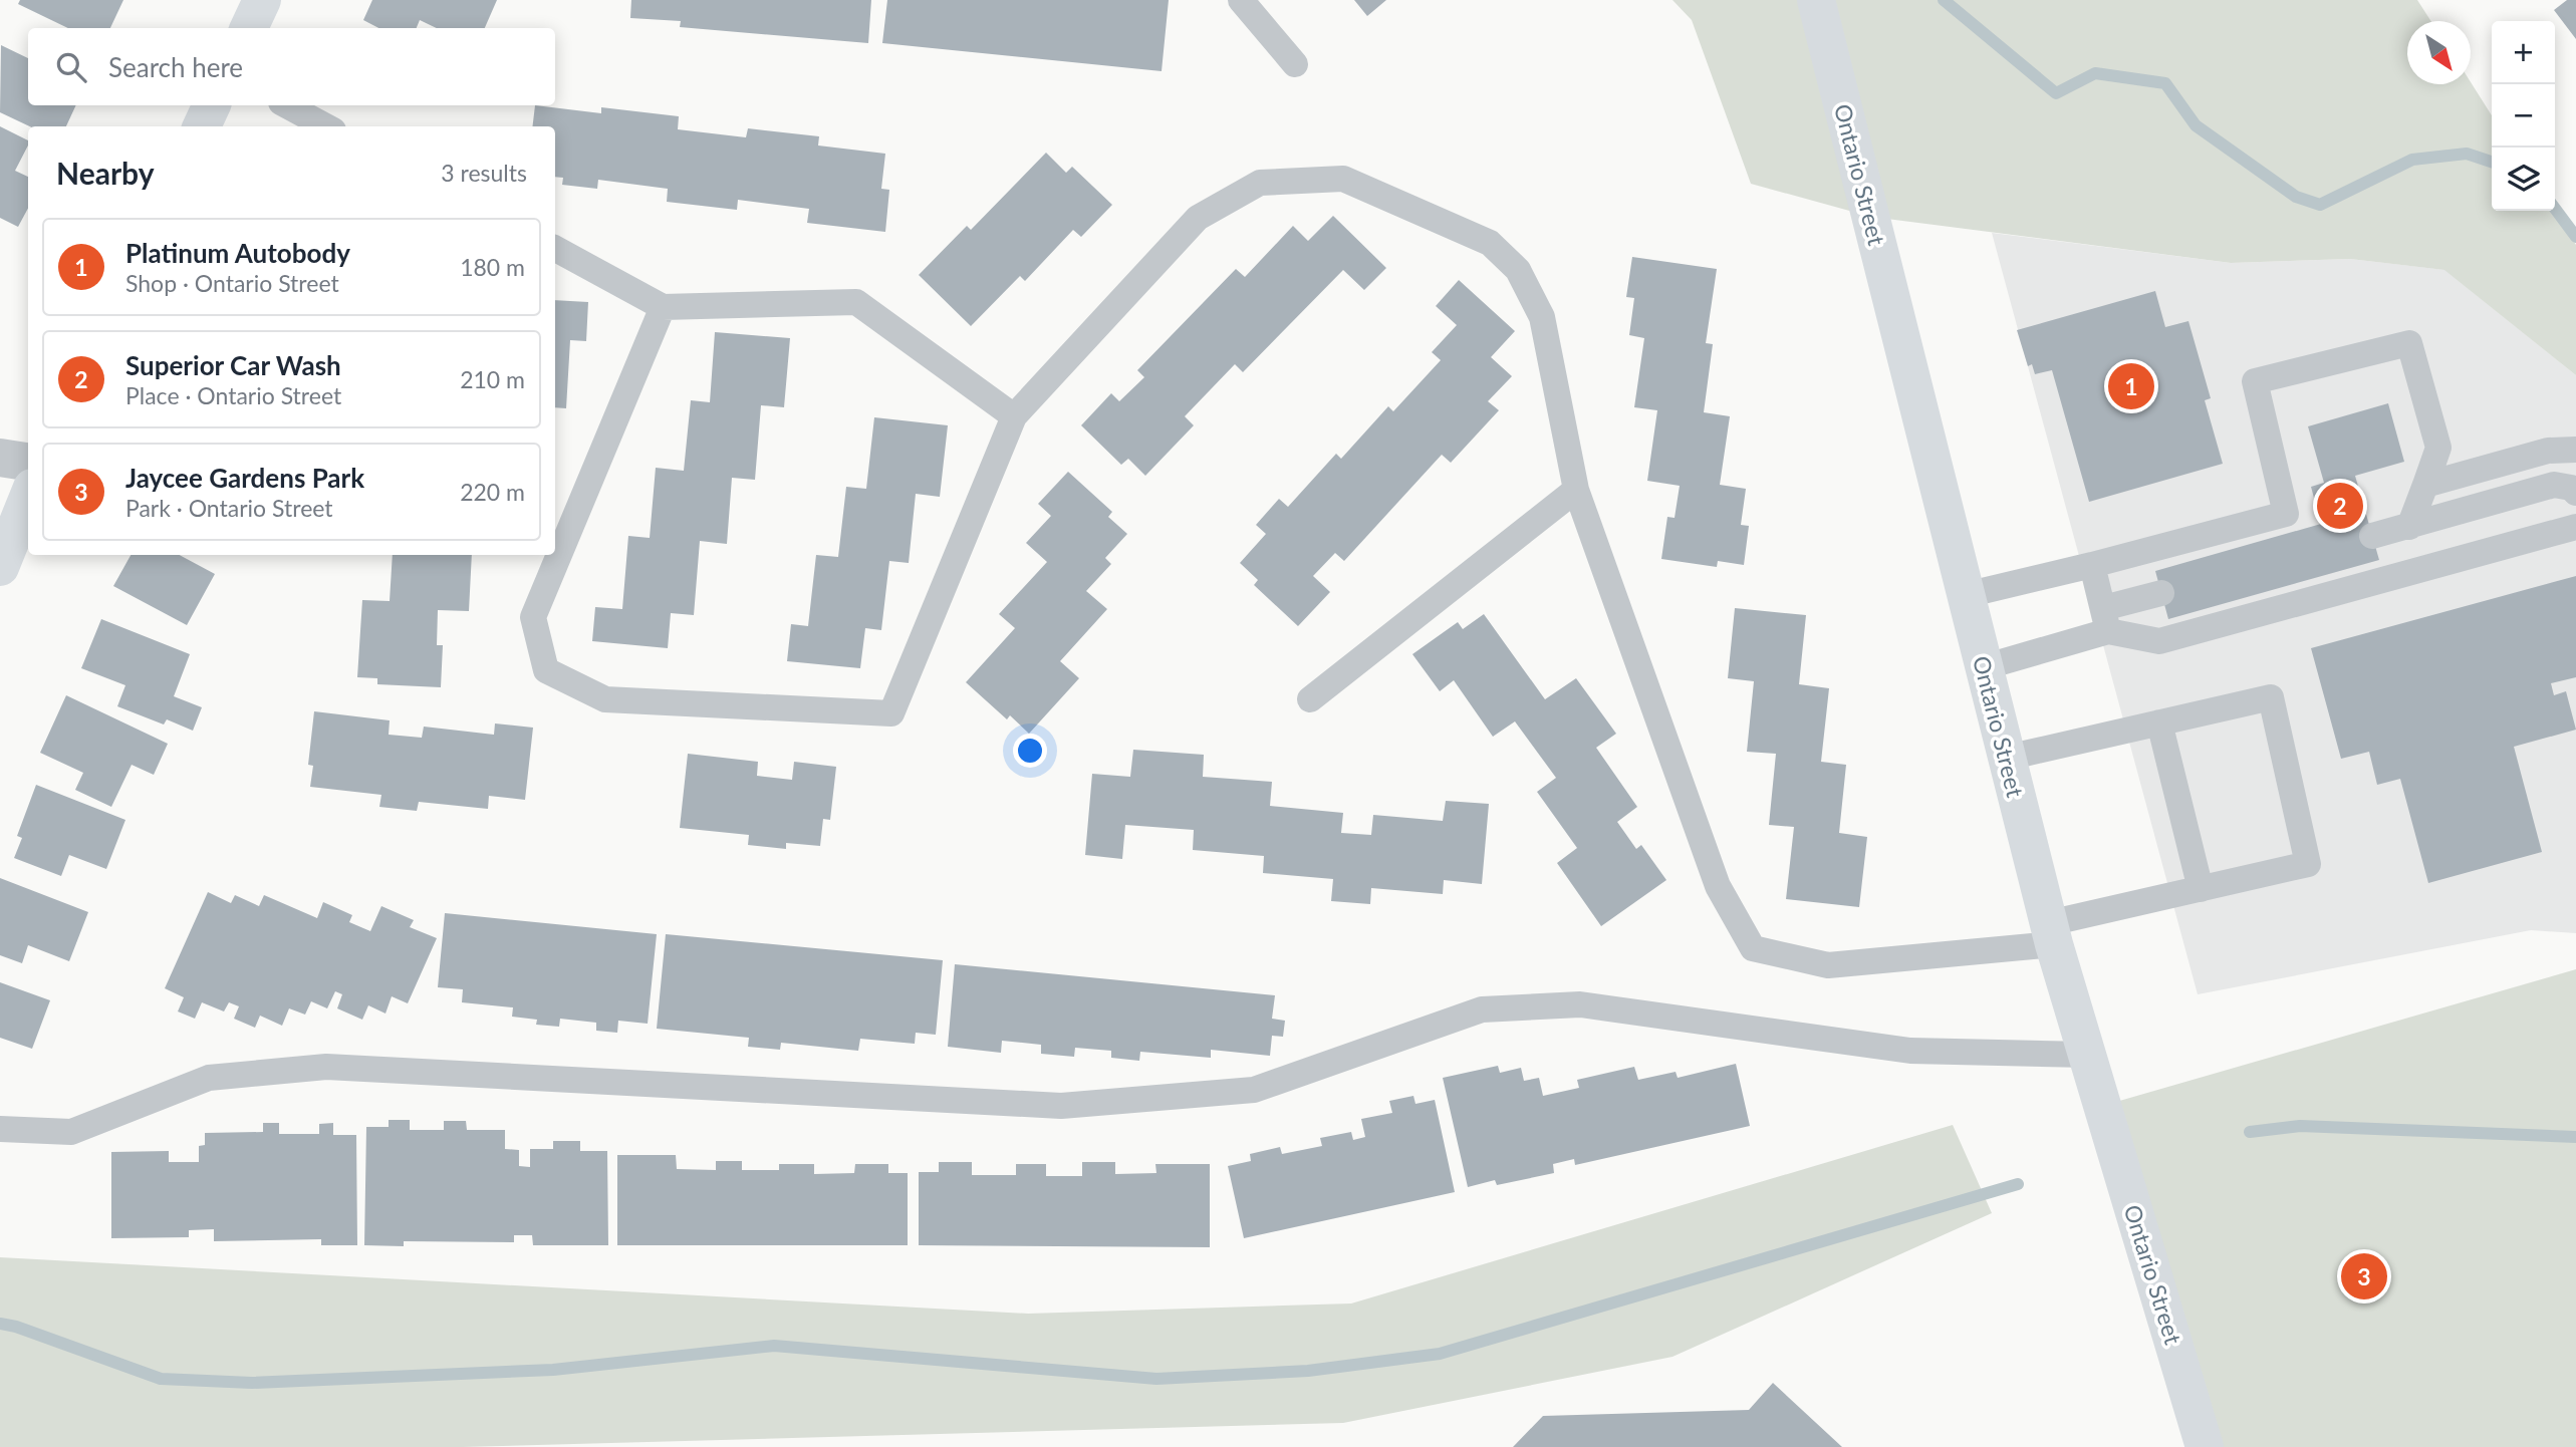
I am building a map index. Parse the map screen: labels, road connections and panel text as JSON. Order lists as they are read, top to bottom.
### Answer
{
  "streets": {
    "main road": ["Ontario Street"]
  },
  "north": "bottom right",
  "page": {
    "map_buttons": ["+", "−"],
    "search": "Search here",
    "heading": ["Nearby", "3 results"],
    "list": [
      {
        "mark": "1",
        "name": "Platinum Autobody",
        "note": "Shop · Ontario Street",
        "value": "180 m"
      },
      {
        "mark": "2",
        "name": "Superior Car Wash",
        "note": "Place · Ontario Street",
        "value": "210 m"
      },
      {
        "mark": "3",
        "name": "Jaycee Gardens Park",
        "note": "Park · Ontario Street",
        "value": "220 m"
      }
    ],
    "pins": ["1", "2", "3"]
  }
}
